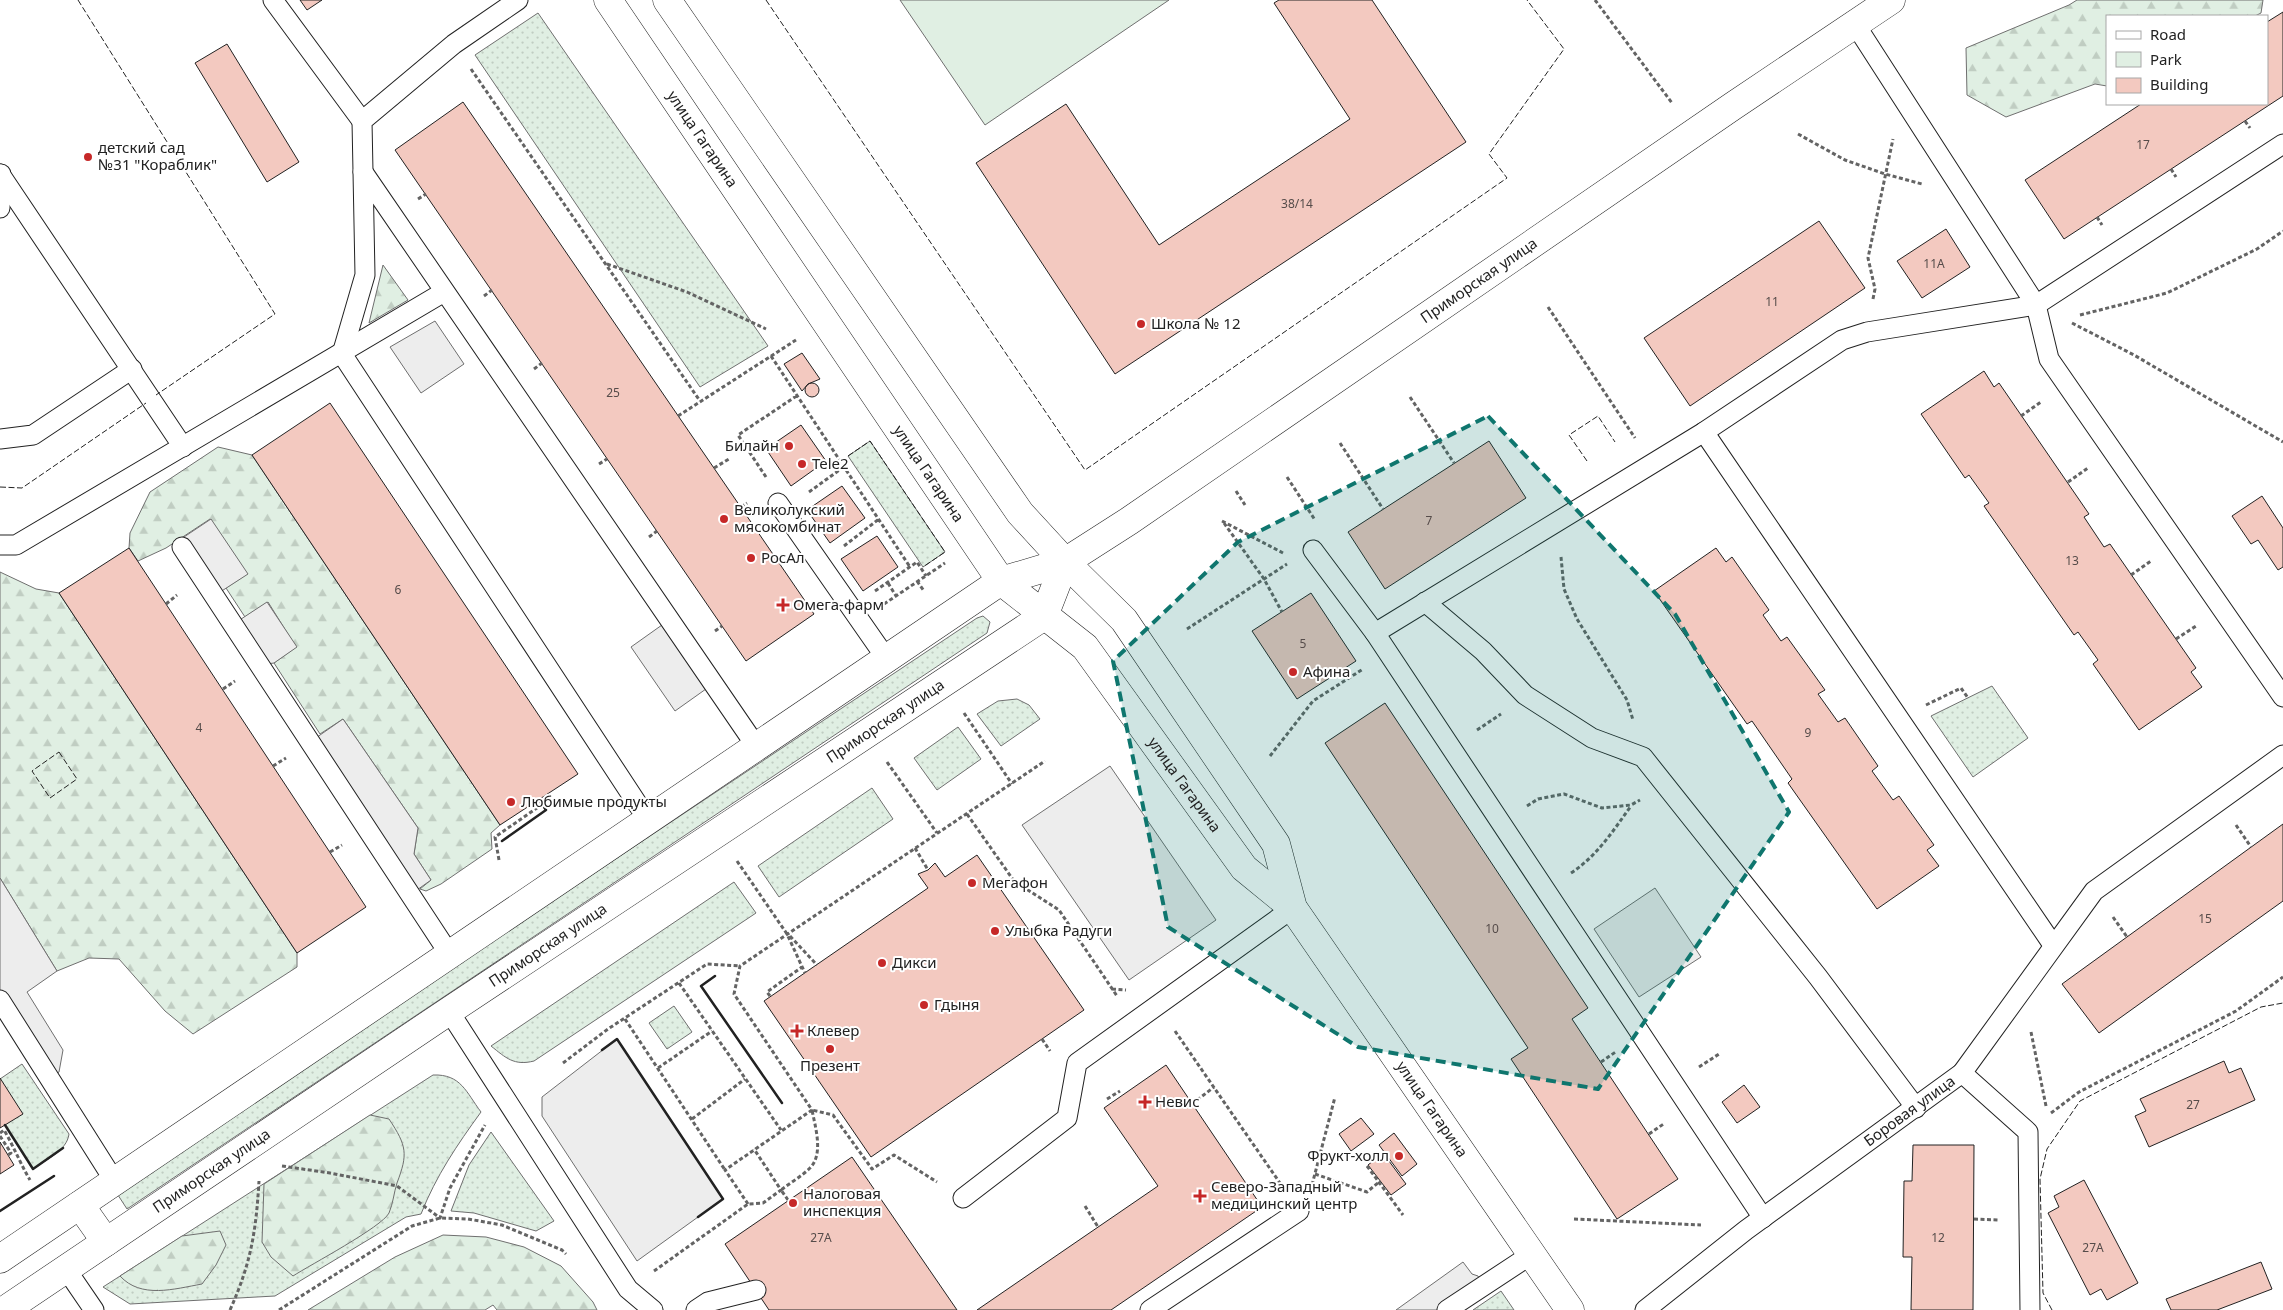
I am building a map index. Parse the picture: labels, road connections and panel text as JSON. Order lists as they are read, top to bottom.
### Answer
{
  "streets": {
    "main road": ["улица Гагарина", "Приморская улица"],
    "lane": ["Боровая улица"]
  },
  "crossings": [
    ["улица Гагарина", "Приморская улица"]
  ],
  "places": {
    "other": [
      "детский сад №31 \"Кораблик\"",
      "Школа № 12",
      "Билайн",
      "Tele2",
      "Великолукский мясокомбинат",
      "РосАл",
      "Афина",
      "Любимые продукты",
      "Мегафон",
      "Улыбка Радуги",
      "Дикси",
      "Гдыня",
      "Презент",
      "Фрукт-холл",
      "Налоговая инспекция"
    ],
    "health": [
      "Омега-фарм",
      "Клевер",
      "Невис",
      "Северо-Западный медицинский центр"
    ]
  },
  "house_numbers": [
    "17",
    "38/14",
    "11А",
    "11",
    "25",
    "7",
    "13",
    "6",
    "5",
    "4",
    "9",
    "15",
    "10",
    "27",
    "27А",
    "12",
    "27А"
  ],
  "legend": ["Road", "Park", "Building"]
}
